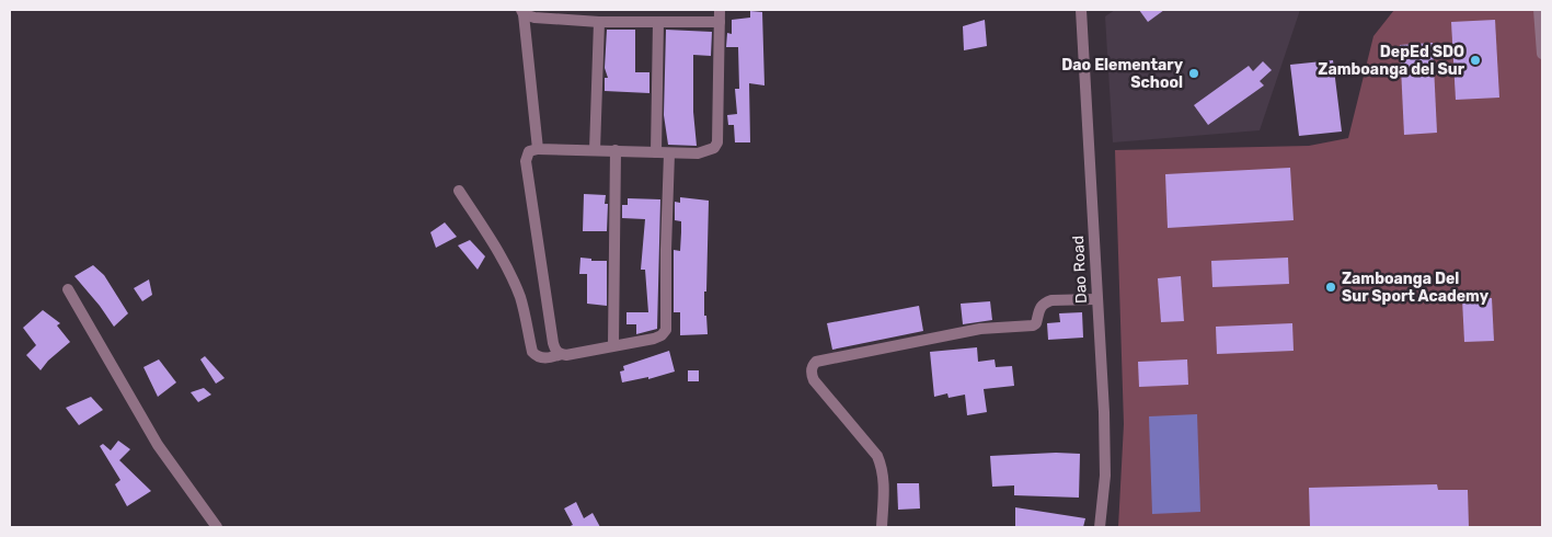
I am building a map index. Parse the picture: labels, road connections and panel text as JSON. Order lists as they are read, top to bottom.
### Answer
{
  "streets": {
    "street": ["Dao Road"]
  },
  "places": ["DepEd SDO Zamboanga del Sur", "Dao Elementary School", "Zamboanga Del Sur Sport Academy"]
}
